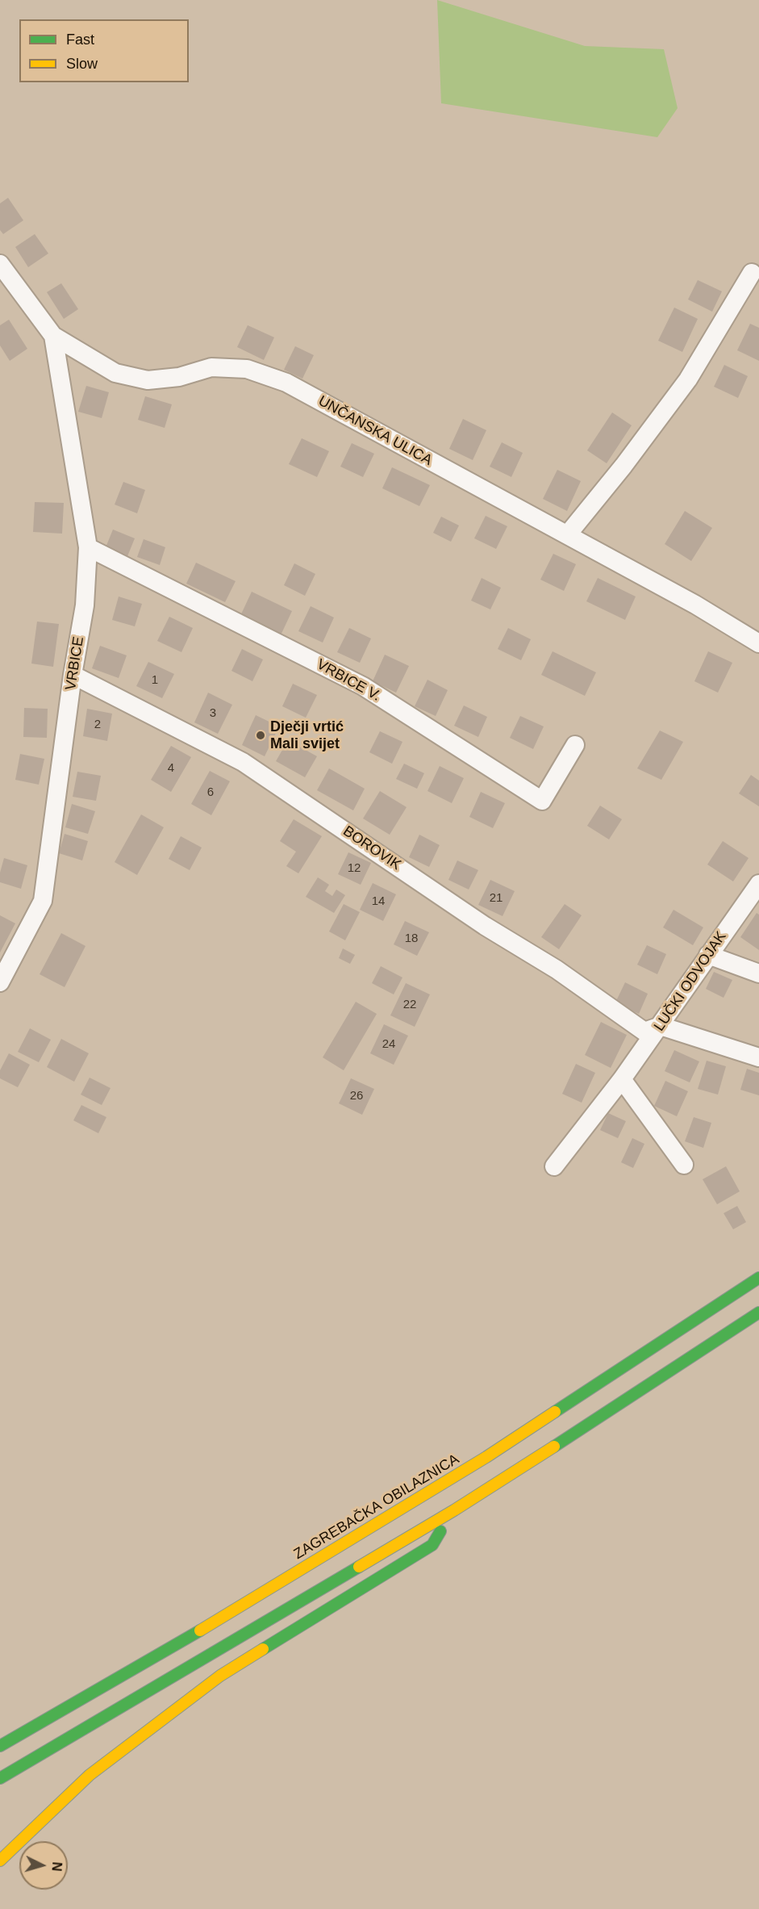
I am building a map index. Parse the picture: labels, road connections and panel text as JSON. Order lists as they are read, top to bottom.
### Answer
{
  "streets": {
    "highway": ["ZAGREBAČKA OBILAZNICA"],
    "street": [
      "UNČANSKA ULICA",
      "VRBICE",
      "VRBICE V.",
      "BOROVIK",
      "LUČKI ODVOJAK"
    ]
  },
  "crossings": [
    ["UNČANSKA ULICA", "VRBICE"],
    ["VRBICE", "VRBICE V."],
    ["VRBICE", "BOROVIK"],
    ["BOROVIK", "LUČKI ODVOJAK"]
  ],
  "places": ["Dječji vrtić Mali svijet"],
  "house_numbers": [
    "1",
    "3",
    "2",
    "4",
    "6",
    "12",
    "21",
    "14",
    "18",
    "22",
    "24",
    "26"
  ],
  "legend": ["Fast", "Slow"],
  "north": "right"
}
